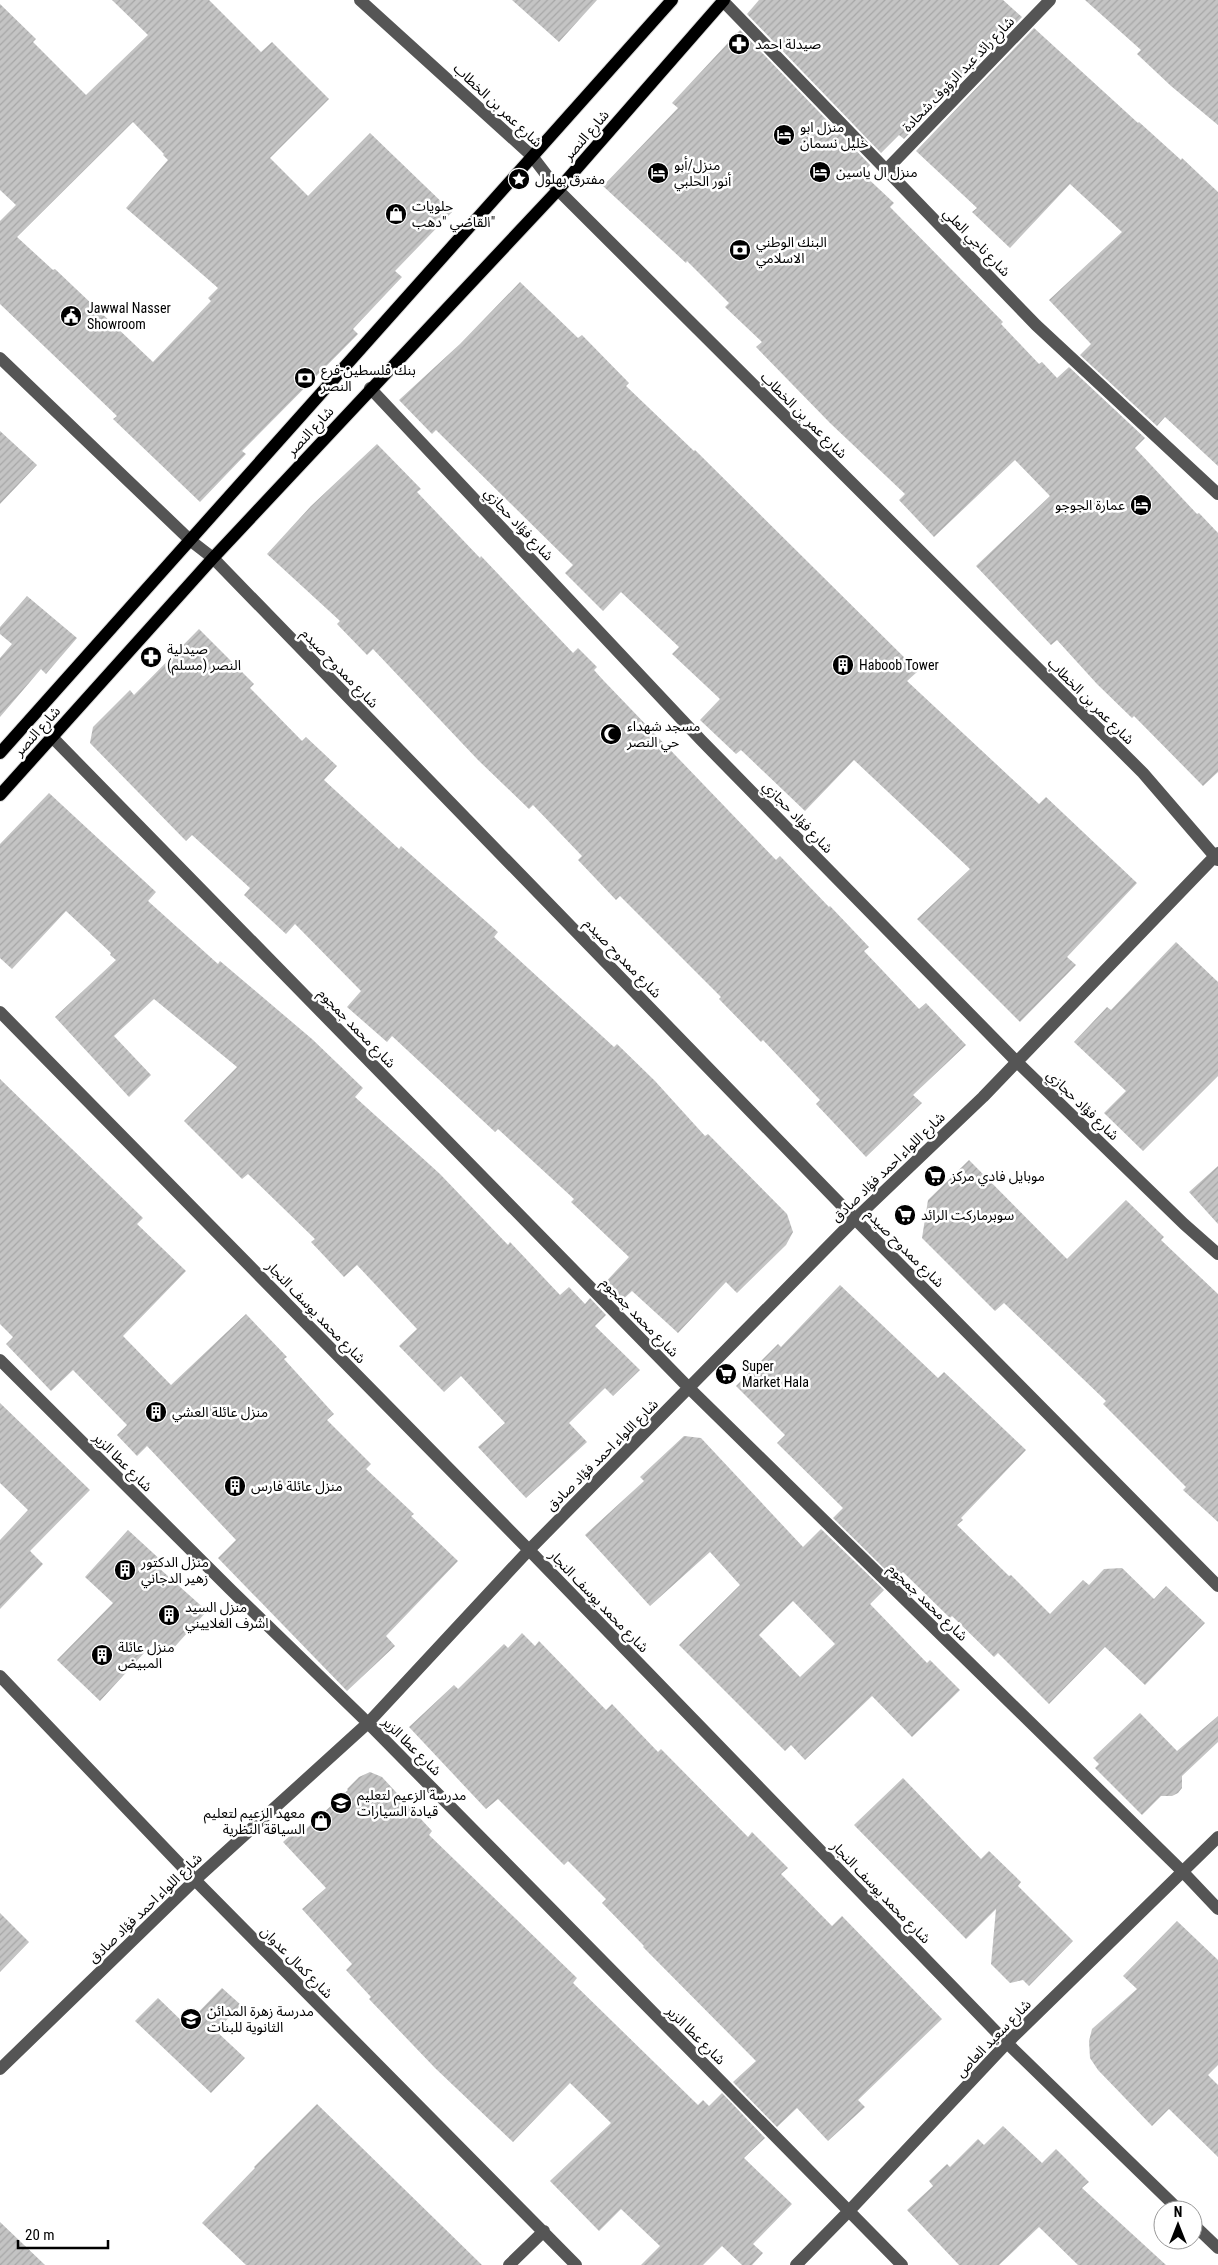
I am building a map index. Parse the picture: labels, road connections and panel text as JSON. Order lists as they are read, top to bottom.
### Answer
{
  "streets": {
    "main road": ["شارع النصر"],
    "street": [
      "شارع رائد عبد الرؤوف شحادة",
      "شارع عمر بن الخطاب",
      "شارع ناجي العلي",
      "شارع فؤاد حجازي",
      "شارع ممدوح صيدم",
      "شارع محمد جمجوم",
      "شارع اللواء احمد فؤاد صادق",
      "شارع محمد يوسف النجار",
      "شارع عطا الزير",
      "شارع كمال عدوان",
      "شارع سعيد العاص"
    ]
  },
  "crossings": [
    ["شارع رائد عبد الرؤوف شحادة", "شارع ناجي العلي"],
    ["شارع عمر بن الخطاب", "شارع النصر"],
    ["شارع عمر بن الخطاب", "شارع اللواء احمد فؤاد صادق"],
    ["شارع النصر", "شارع ناجي العلي"],
    ["شارع النصر", "شارع فؤاد حجازي"],
    ["شارع النصر", "شارع ممدوح صيدم"],
    ["شارع النصر", "شارع محمد جمجوم"],
    ["شارع فؤاد حجازي", "شارع اللواء احمد فؤاد صادق"],
    ["شارع ممدوح صيدم", "شارع اللواء احمد فؤاد صادق"],
    ["شارع محمد جمجوم", "شارع اللواء احمد فؤاد صادق"],
    ["شارع محمد جمجوم", "شارع سعيد العاص"],
    ["شارع اللواء احمد فؤاد صادق", "شارع محمد يوسف النجار"],
    ["شارع اللواء احمد فؤاد صادق", "شارع عطا الزير"],
    ["شارع اللواء احمد فؤاد صادق", "شارع كمال عدوان"],
    ["شارع محمد يوسف النجار", "شارع سعيد العاص"],
    ["شارع عطا الزير", "شارع سعيد العاص"]
  ],
  "places": {
    "pharmacy": ["صيدلة احمد", "صيدلية النصر (مسلم)"],
    "hotel": [
      "منزل ابو خليل نسمان",
      "منزل ال ياسين",
      "منزل/أبو أنور الحلبي",
      "عمارة الجوجو"
    ],
    "place": ["مفترق بهلول"],
    "shop": ["حلويات القاضي \"دهب\"", "معهد الزعيم لتعليم السياقة النظرية"],
    "bank": ["البنك الوطني الاسلامي", "بنك فلسطين-فرع النصر"],
    "public building": ["Jawwal Nasser Showroom"],
    "building": [
      "Haboob Tower",
      "منزل عائلة العشي",
      "منزل عائلة فارس",
      "منزل الدكتور زهير الدجاني",
      "منزل السيد اشرف الغلاييني",
      "منزل عائلة المبيض"
    ],
    "mosque": ["مسجد شهداء حي النصر"],
    "supermarket": ["موبايل فادي مركز", "سوبرماركت الرائد", "Super Market Hala"],
    "school or university": ["مدرسة الزعيم لتعليم قيادة السيارات", "مدرسة زهرة المدائن الثانوية للبنات"]
  },
  "scale_bar": "20 m",
  "north": "top"
}
